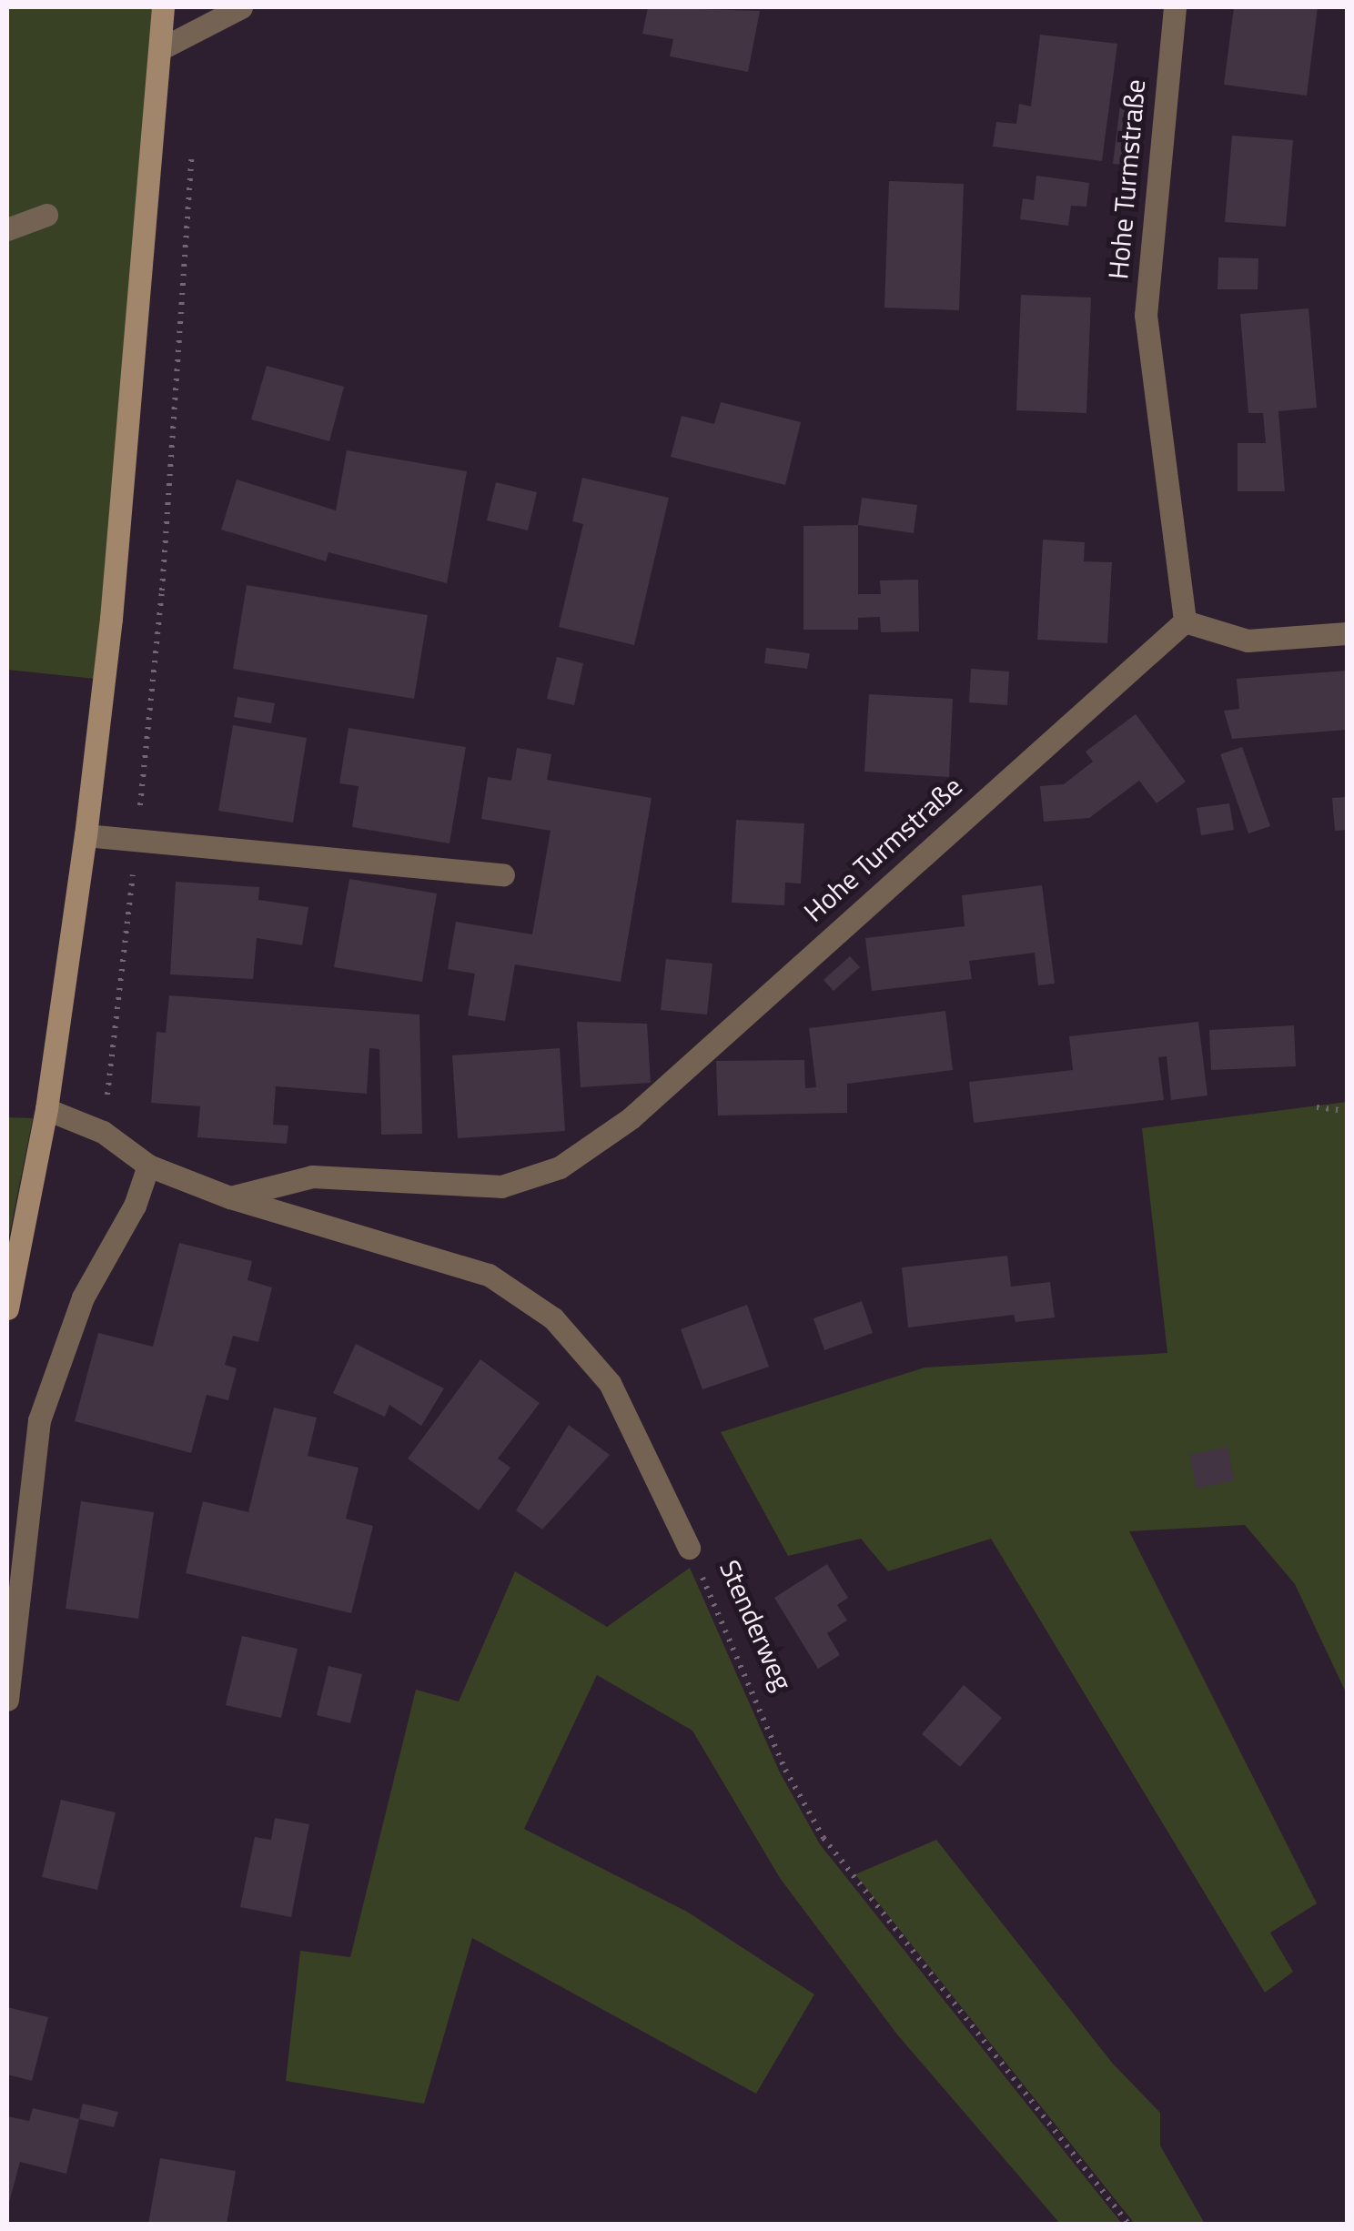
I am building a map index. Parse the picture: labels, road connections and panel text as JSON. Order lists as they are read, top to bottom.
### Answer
{
  "streets": {
    "street": ["Hohe Turmstraße", "Stenderweg"]
  },
  "crossings": [
    ["Hohe Turmstraße", "Stenderweg"]
  ]
}
